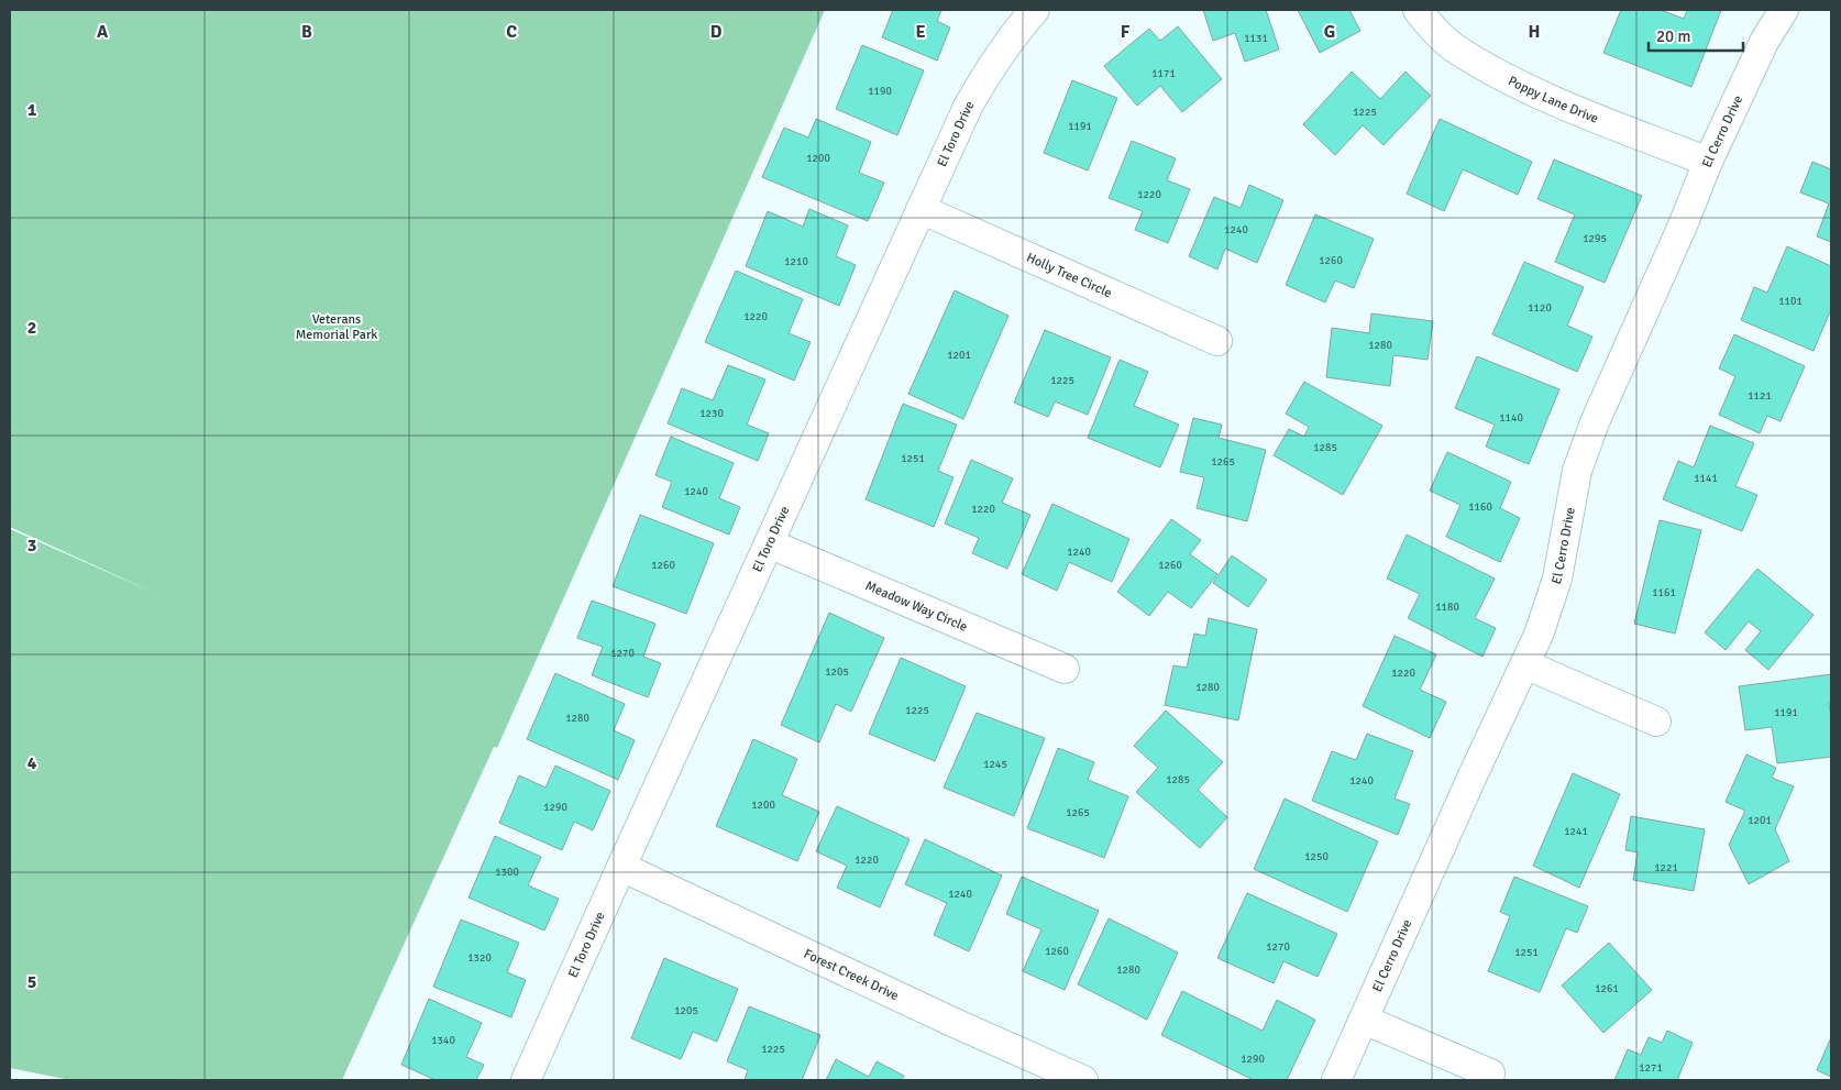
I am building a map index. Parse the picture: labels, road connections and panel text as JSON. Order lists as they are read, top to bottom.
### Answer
{
  "streets": {
    "street": [
      "Poppy Lane Drive",
      "El Cerro Drive",
      "El Toro Drive",
      "Holly Tree Circle",
      "Meadow Way Circle",
      "Forest Creek Drive"
    ]
  },
  "crossings": [
    ["Poppy Lane Drive", "El Cerro Drive"],
    ["El Toro Drive", "Holly Tree Circle"],
    ["El Toro Drive", "Meadow Way Circle"],
    ["El Toro Drive", "Forest Creek Drive"]
  ],
  "parks": ["Veterans Memorial Park"],
  "house_numbers": [
    "1131",
    "1171",
    "1190",
    "1225",
    "1191",
    "1200",
    "1220",
    "1240",
    "1295",
    "1260",
    "1210",
    "1101",
    "1120",
    "1220",
    "1280",
    "1201",
    "1225",
    "1121",
    "1230",
    "1140",
    "1285",
    "1251",
    "1265",
    "1141",
    "1240",
    "1160",
    "1220",
    "1240",
    "1260",
    "1260",
    "1161",
    "1180",
    "1270",
    "1205",
    "1220",
    "1280",
    "1225",
    "1191",
    "1280",
    "1245",
    "1285",
    "1240",
    "1200",
    "1290",
    "1265",
    "1201",
    "1241",
    "1250",
    "1220",
    "1221",
    "1300",
    "1240",
    "1270",
    "1260",
    "1251",
    "1320",
    "1280",
    "1261",
    "1205",
    "1340",
    "1225",
    "1290",
    "1271"
  ],
  "scale_bar": "20 m",
  "grid": {
    "columns": [
      "A",
      "B",
      "C",
      "D",
      "E",
      "F",
      "G",
      "H"
    ],
    "rows": [
      "1",
      "2",
      "3",
      "4",
      "5"
    ]
  }
}
